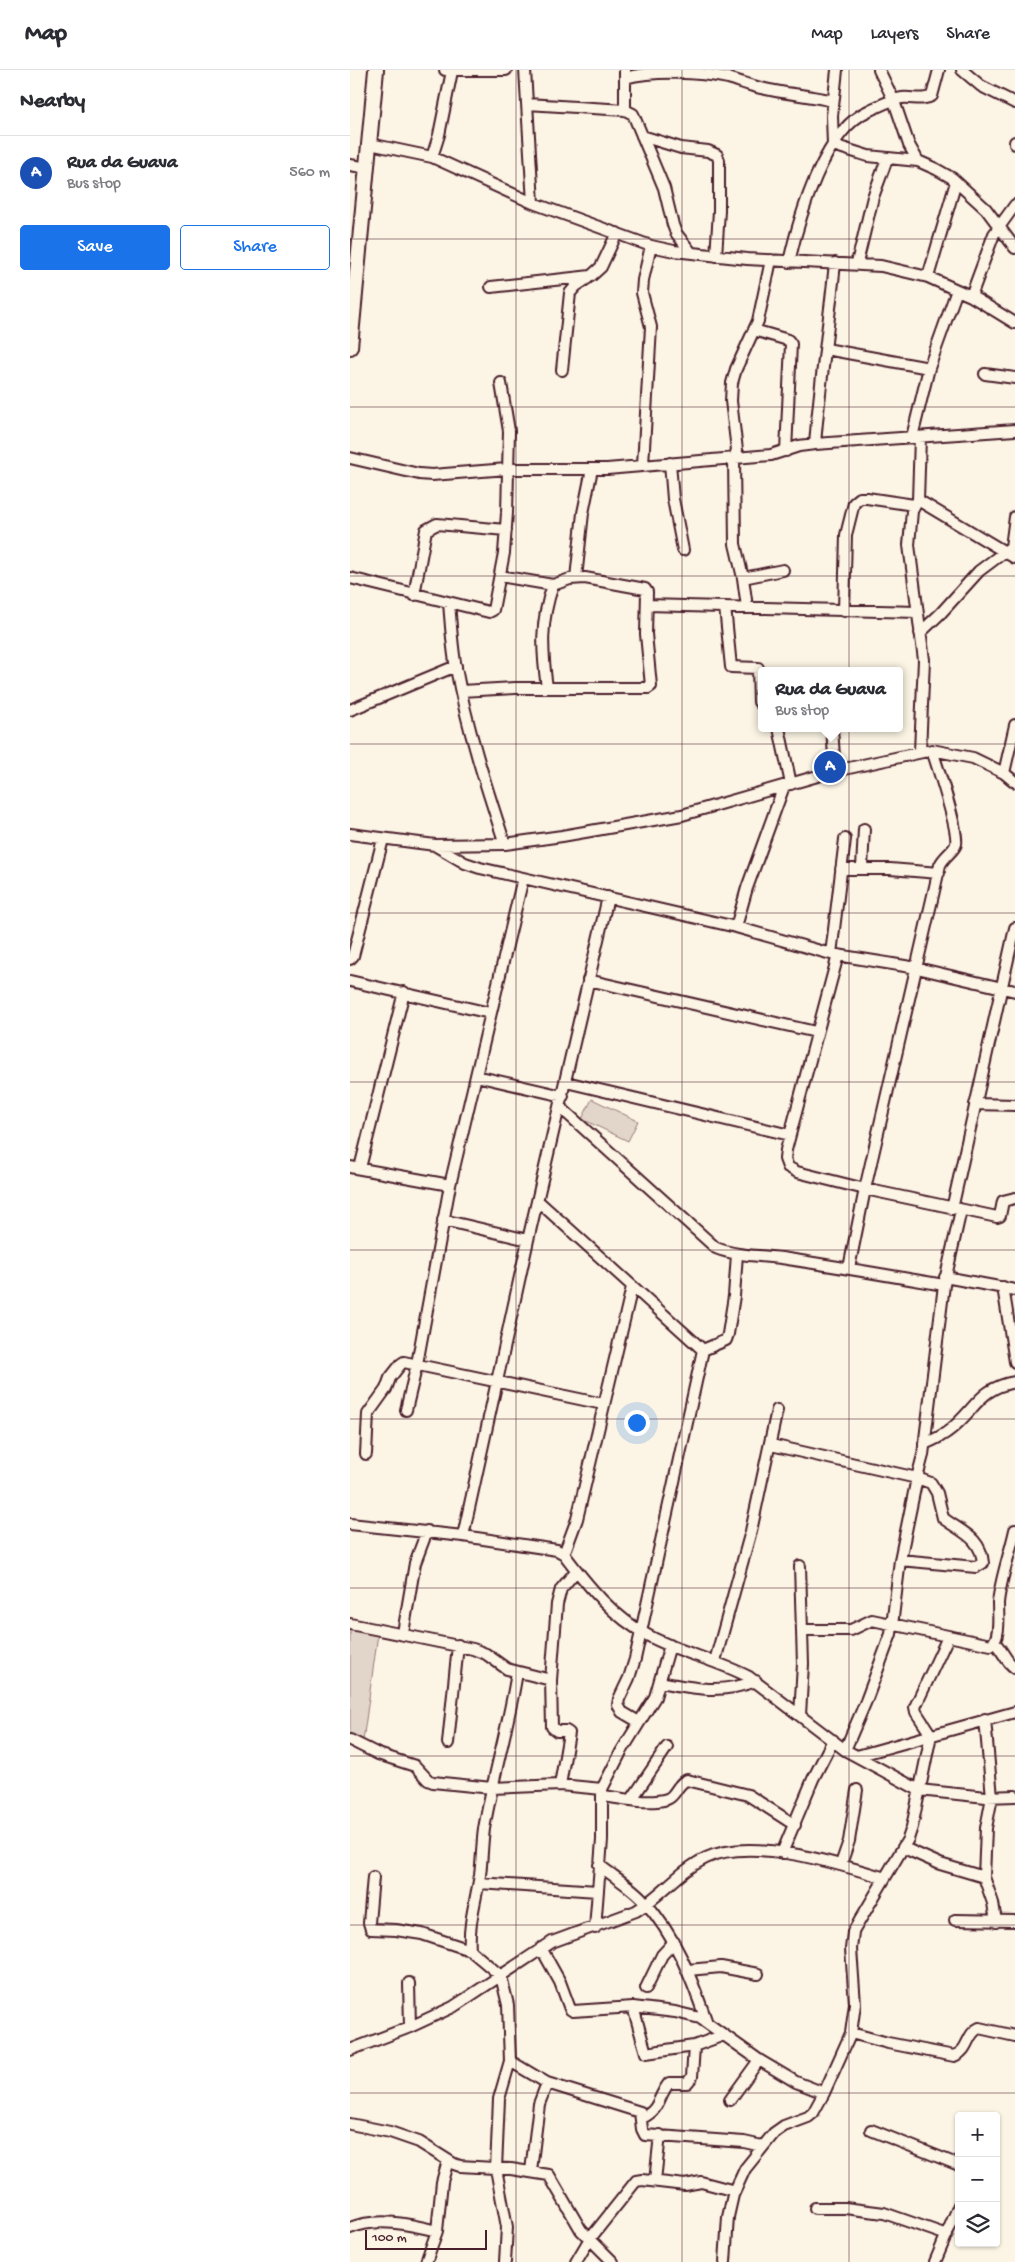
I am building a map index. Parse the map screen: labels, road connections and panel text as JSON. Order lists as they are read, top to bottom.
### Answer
{
  "scale_bar": "100 m",
  "page": {
    "header": "Map",
    "nav": ["Map", "Layers", "Share"],
    "heading": "Nearby",
    "list": [
      {
        "mark": "A",
        "name": "Rua da Guava",
        "note": "Bus stop",
        "value": "560 m"
      }
    ],
    "buttons": ["Save", "Share"],
    "popup": ["Rua da Guava", "Bus stop"],
    "pins": "A",
    "map_buttons": ["+", "−"],
    "scale": "100 m"
  }
}
